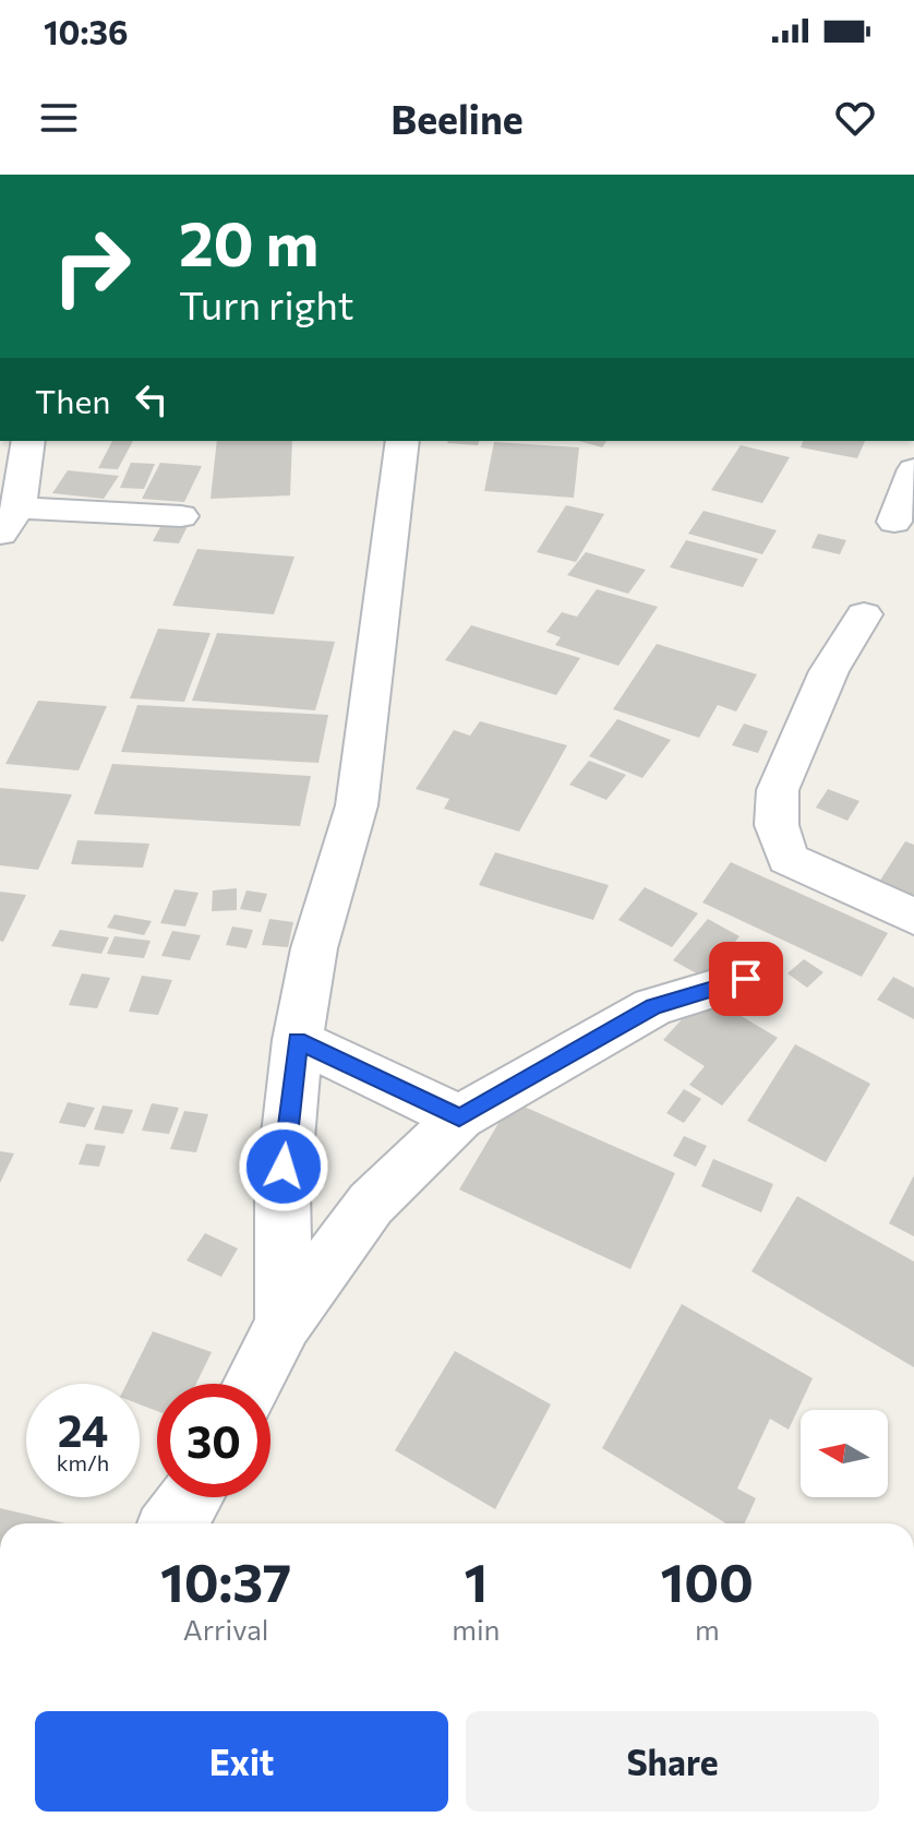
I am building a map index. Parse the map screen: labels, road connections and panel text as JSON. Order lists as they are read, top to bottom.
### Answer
{
  "north": "left",
  "page": {
    "status": "10:36",
    "header": "Beeline",
    "turn": ["20 m", "Turn right"],
    "then": "Then",
    "speed": "24 km/h",
    "limit": "30",
    "eta": [
      "10:37",
      "Arrival",
      "1",
      "min",
      "100",
      "m"
    ],
    "buttons": ["Exit", "Share"]
  }
}
